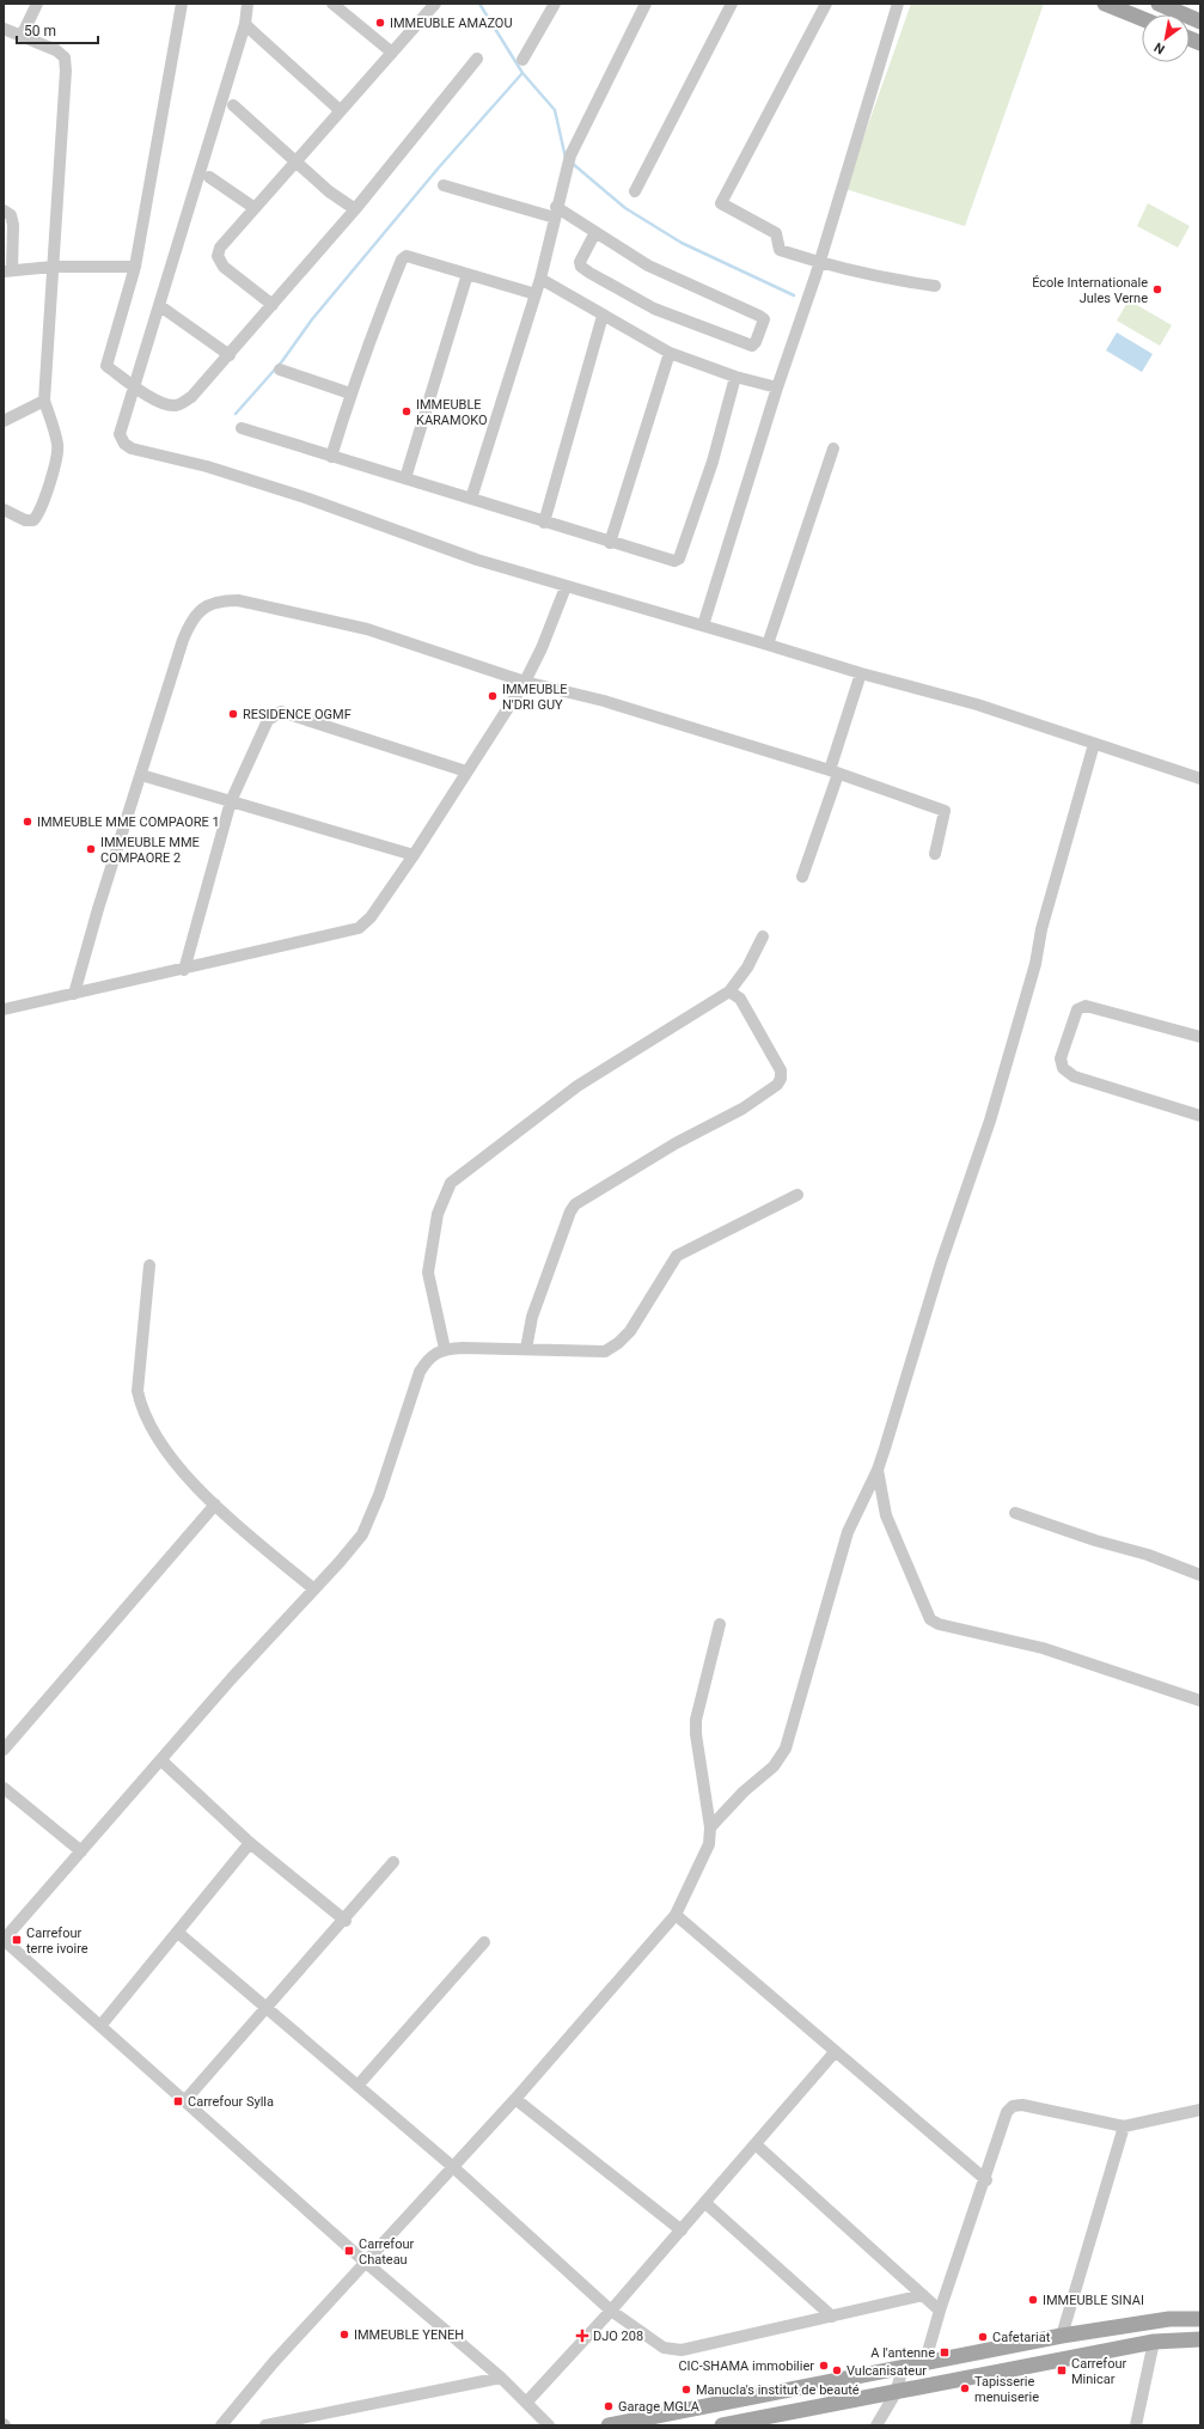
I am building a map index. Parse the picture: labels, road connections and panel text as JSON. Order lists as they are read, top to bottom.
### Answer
{
  "places": {
    "other": [
      "IMMEUBLE AMAZOU",
      "École Internationale Jules Verne",
      "IMMEUBLE KARAMOKO",
      "IMMEUBLE N'DRI GUY",
      "RESIDENCE OGMF",
      "IMMEUBLE MME COMPAORE 1",
      "IMMEUBLE MME COMPAORE 2",
      "IMMEUBLE SINAI",
      "IMMEUBLE YENEH",
      "Cafetariat",
      "CIC-SHAMA immobilier",
      "Vulcanisateur",
      "Tapisserie menuiserie",
      "Manucla's institut de beauté",
      "Garage MGLA"
    ],
    "transit": [
      "Carrefour terre ivoire",
      "Carrefour Sylla",
      "Carrefour Chateau",
      "A l'antenne",
      "Carrefour Minicar"
    ],
    "health": ["DJO 208"]
  },
  "scale_bar": "50 m",
  "north": "bottom left"
}
